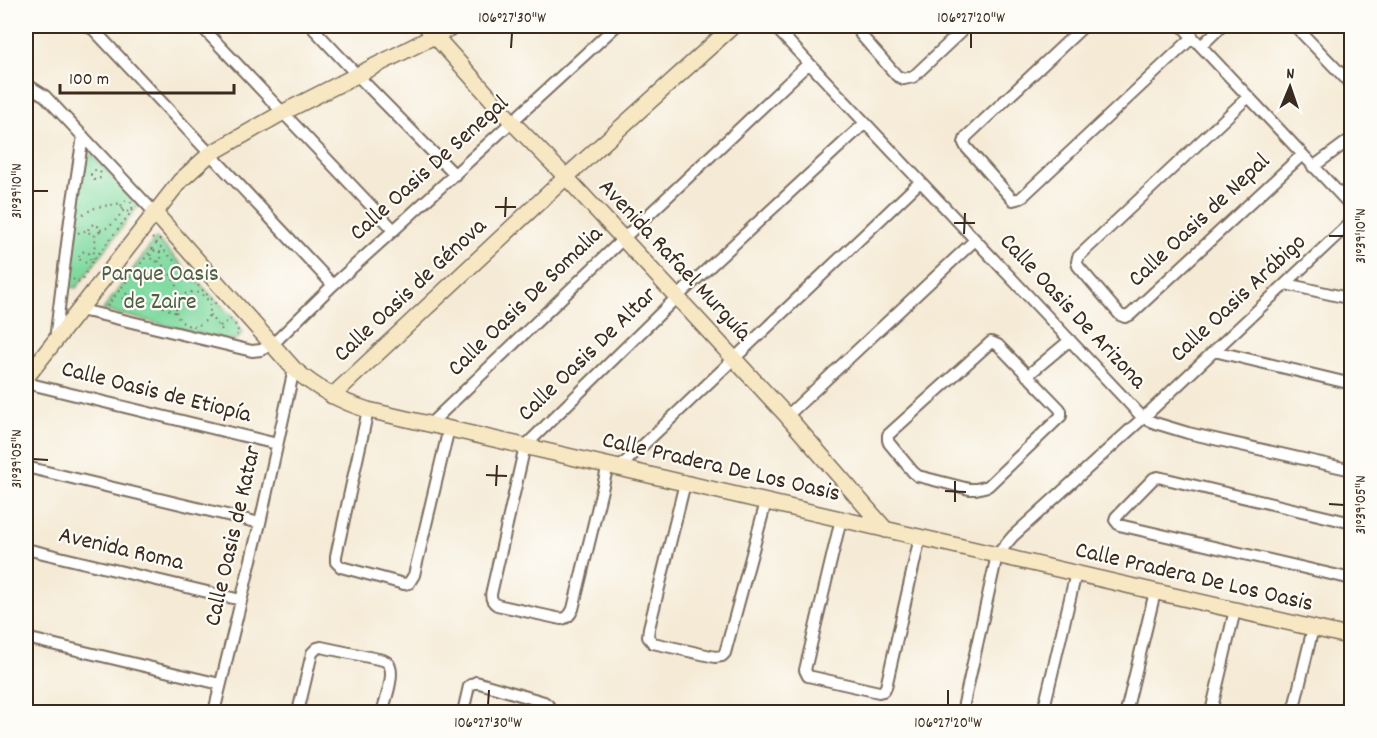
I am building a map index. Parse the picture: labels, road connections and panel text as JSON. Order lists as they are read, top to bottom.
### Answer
{
  "streets": {
    "street": [
      "Calle Oasis De Senegal",
      "Calle Oasis de Nepal",
      "Avenida Rafael Murguía",
      "Calle Oasis de Génova",
      "Calle Oasis Arábigo",
      "Calle Oasis De Somalia",
      "Calle Oasis De Arizona",
      "Calle Oasis De Altar",
      "Calle Oasis de Etiopía",
      "Calle Pradera De Los Oasis",
      "Calle Oasis de Katar",
      "Avenida Roma"
    ]
  },
  "crossings": [
    ["Calle Oasis De Senegal", "Avenida Rafael Murguía"],
    ["Calle Oasis De Senegal", "Calle Pradera De Los Oasis"],
    ["Avenida Rafael Murguía", "Calle Oasis de Génova"],
    ["Avenida Rafael Murguía", "Calle Oasis De Somalia"],
    ["Avenida Rafael Murguía", "Calle Oasis De Altar"],
    ["Avenida Rafael Murguía", "Calle Pradera De Los Oasis"],
    ["Calle Oasis de Génova", "Calle Pradera De Los Oasis"],
    ["Calle Oasis Arábigo", "Calle Oasis De Arizona"],
    ["Calle Oasis Arábigo", "Calle Pradera De Los Oasis"],
    ["Calle Oasis De Somalia", "Calle Oasis De Arizona"],
    ["Calle Oasis De Somalia", "Calle Pradera De Los Oasis"],
    ["Calle Oasis De Arizona", "Calle Oasis De Altar"],
    ["Calle Oasis De Altar", "Calle Pradera De Los Oasis"],
    ["Calle Oasis de Etiopía", "Calle Oasis de Katar"],
    ["Calle Pradera De Los Oasis", "Calle Oasis de Katar"],
    ["Calle Oasis de Katar", "Avenida Roma"]
  ],
  "parks": ["Parque Oasis de Zaire"],
  "scale_bar": "100 m",
  "north": "top",
  "coordinates": [
    "106°27'30\"W",
    "106°27'20\"W",
    "31°39'10\"N",
    "31°39'05\"N"
  ]
}
